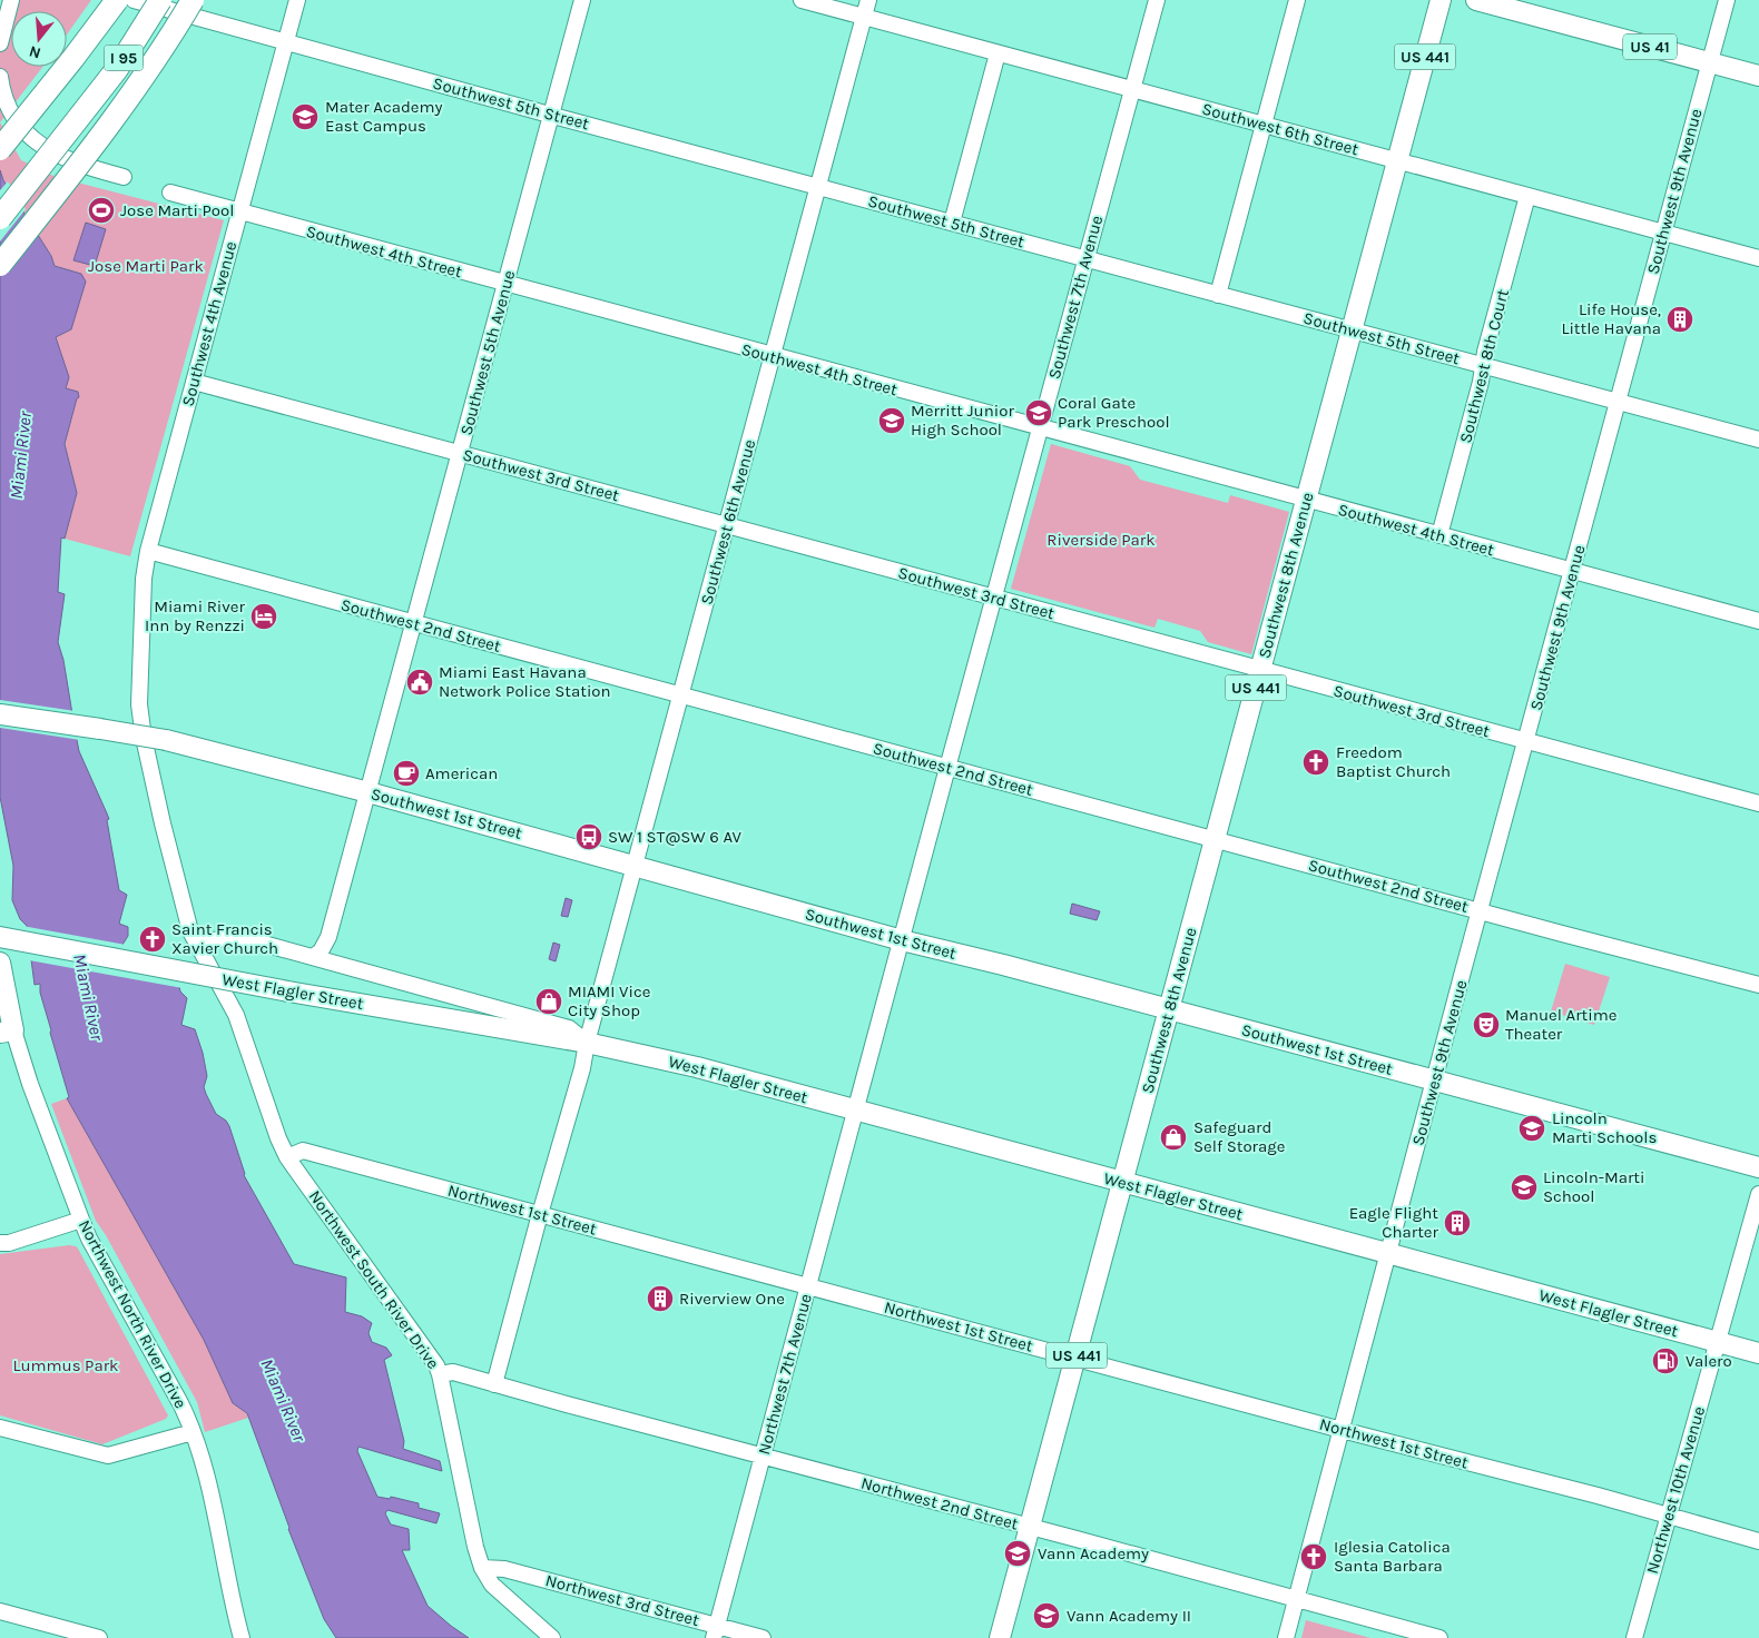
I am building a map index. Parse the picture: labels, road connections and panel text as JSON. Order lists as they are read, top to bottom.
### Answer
{
  "streets": {
    "highway": ["I 95"],
    "main road": [
      "US 41",
      "US 441",
      "Southwest 8th Avenue",
      "Southwest 1st Street",
      "West Flagler Street",
      "Northwest North River Drive"
    ],
    "street": [
      "Southwest 5th Street",
      "Southwest 6th Street",
      "Southwest 9th Avenue",
      "Southwest 4th Street",
      "Southwest 7th Avenue",
      "Southwest 4th Avenue",
      "Southwest 5th Avenue",
      "Southwest 8th Court",
      "Southwest 3rd Street",
      "Southwest 6th Avenue",
      "Southwest 2nd Street",
      "Northwest 1st Street",
      "Northwest South River Drive",
      "Northwest 7th Avenue",
      "Northwest 10th Avenue",
      "Northwest 2nd Street",
      "Northwest 3rd Street"
    ]
  },
  "crossings": [
    ["US 41", "Southwest 9th Avenue"],
    ["US 441", "Southwest 8th Avenue"],
    ["US 441", "West Flagler Street"],
    ["US 441", "Northwest 1st Street"],
    ["US 441", "Northwest 2nd Street"],
    ["Southwest 5th Street", "Southwest 9th Avenue"],
    ["Southwest 5th Street", "Southwest 7th Avenue"],
    ["Southwest 5th Street", "Southwest 4th Avenue"],
    ["Southwest 5th Street", "Southwest 5th Avenue"],
    ["Southwest 5th Street", "Southwest 8th Court"],
    ["Southwest 5th Street", "Southwest 6th Avenue"],
    ["Southwest 5th Street", "Southwest 8th Avenue"],
    ["Southwest 6th Street", "Southwest 9th Avenue"],
    ["Southwest 6th Street", "Southwest 7th Avenue"],
    ["Southwest 6th Street", "Southwest 8th Court"],
    ["Southwest 6th Street", "Southwest 6th Avenue"],
    ["Southwest 6th Street", "Southwest 8th Avenue"],
    ["Southwest 9th Avenue", "Southwest 4th Street"],
    ["Southwest 9th Avenue", "Southwest 3rd Street"],
    ["Southwest 9th Avenue", "Southwest 2nd Street"],
    ["Southwest 9th Avenue", "Southwest 1st Street"],
    ["Southwest 9th Avenue", "West Flagler Street"],
    ["Southwest 9th Avenue", "Northwest 1st Street"],
    ["Southwest 9th Avenue", "Northwest 2nd Street"],
    ["Southwest 4th Street", "Southwest 7th Avenue"],
    ["Southwest 4th Street", "Southwest 4th Avenue"],
    ["Southwest 4th Street", "Southwest 5th Avenue"],
    ["Southwest 4th Street", "Southwest 8th Court"],
    ["Southwest 4th Street", "Southwest 6th Avenue"],
    ["Southwest 4th Street", "Southwest 8th Avenue"],
    ["Southwest 7th Avenue", "Southwest 3rd Street"],
    ["Southwest 7th Avenue", "Southwest 2nd Street"],
    ["Southwest 7th Avenue", "Southwest 1st Street"],
    ["Southwest 7th Avenue", "West Flagler Street"],
    ["Southwest 7th Avenue", "Northwest 7th Avenue"],
    ["Southwest 4th Avenue", "Southwest 3rd Street"],
    ["Southwest 4th Avenue", "Southwest 2nd Street"],
    ["Southwest 4th Avenue", "West Flagler Street"],
    ["Southwest 4th Avenue", "Northwest South River Drive"],
    ["Southwest 5th Avenue", "Southwest 3rd Street"],
    ["Southwest 5th Avenue", "Southwest 2nd Street"],
    ["Southwest 5th Avenue", "Southwest 1st Street"],
    ["Southwest 5th Avenue", "West Flagler Street"],
    ["Southwest 3rd Street", "Southwest 6th Avenue"],
    ["Southwest 3rd Street", "Southwest 8th Avenue"],
    ["Southwest 6th Avenue", "Southwest 2nd Street"],
    ["Southwest 6th Avenue", "Southwest 1st Street"],
    ["Southwest 6th Avenue", "West Flagler Street"],
    ["Southwest 6th Avenue", "Northwest 1st Street"],
    ["Southwest 6th Avenue", "Northwest 2nd Street"],
    ["Southwest 8th Avenue", "Southwest 2nd Street"],
    ["Southwest 8th Avenue", "Southwest 1st Street"],
    ["Southwest 8th Avenue", "West Flagler Street"],
    ["West Flagler Street", "Northwest South River Drive"],
    ["West Flagler Street", "Northwest 7th Avenue"],
    ["West Flagler Street", "Northwest 10th Avenue"],
    ["Northwest 1st Street", "Northwest South River Drive"],
    ["Northwest 1st Street", "Northwest 7th Avenue"],
    ["Northwest 1st Street", "Northwest 10th Avenue"],
    ["Northwest South River Drive", "Northwest 2nd Street"],
    ["Northwest South River Drive", "Northwest 3rd Street"],
    ["Northwest 7th Avenue", "Northwest 2nd Street"],
    ["Northwest 7th Avenue", "Northwest 3rd Street"]
  ],
  "water": ["Miami River"],
  "parks": ["Jose Marti Park", "Riverside Park", "Lummus Park"],
  "places": {
    "school or university": [
      "Mater Academy East Campus",
      "Coral Gate Park Preschool",
      "Merritt Junior High School",
      "Lincoln Marti Schools",
      "Lincoln-Marti School",
      "Vann Academy",
      "Vann Academy II"
    ],
    "sports": ["Jose Marti Pool"],
    "building": ["Life House, Little Havana", "Eagle Flight Charter", "Riverview One"],
    "hotel": ["Miami River Inn by Renzzi"],
    "public building": ["Miami East Havana Network Police Station"],
    "church": ["Freedom Baptist Church", "Saint Francis Xavier Church", "Iglesia Catolica Santa Barbara"],
    "cafe": ["American"],
    "bus stop": ["SW 1 ST@SW 6 AV"],
    "shop": ["MIAMI Vice City Shop", "Safeguard Self Storage"],
    "theatre": ["Manuel Artime Theater"],
    "fuel station": ["Valero"]
  },
  "north": "bottom"
}
